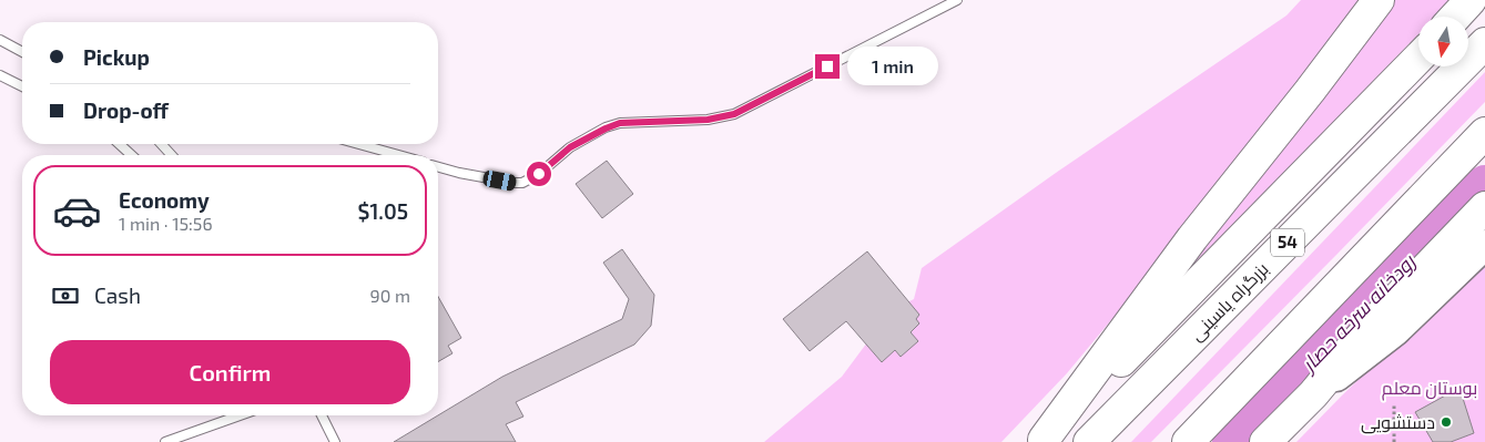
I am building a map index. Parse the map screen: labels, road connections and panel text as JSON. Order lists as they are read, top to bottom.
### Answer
{
  "streets": {
    "highway": ["54", "بزرگراه یاسینی"]
  },
  "water": ["رودخانه سرخه حصار"],
  "parks": ["بوستان معلم"],
  "places": ["دستشویی"],
  "north": "bottom",
  "page": {
    "banner": ["Pickup", "Drop-off"],
    "bubble": "1 min",
    "list": [
      {
        "name": "Economy",
        "note": "1 min · 15:56",
        "value": "$1.05"
      }
    ],
    "pay": ["Cash", "90 m"],
    "buttons": "Confirm"
  }
}
